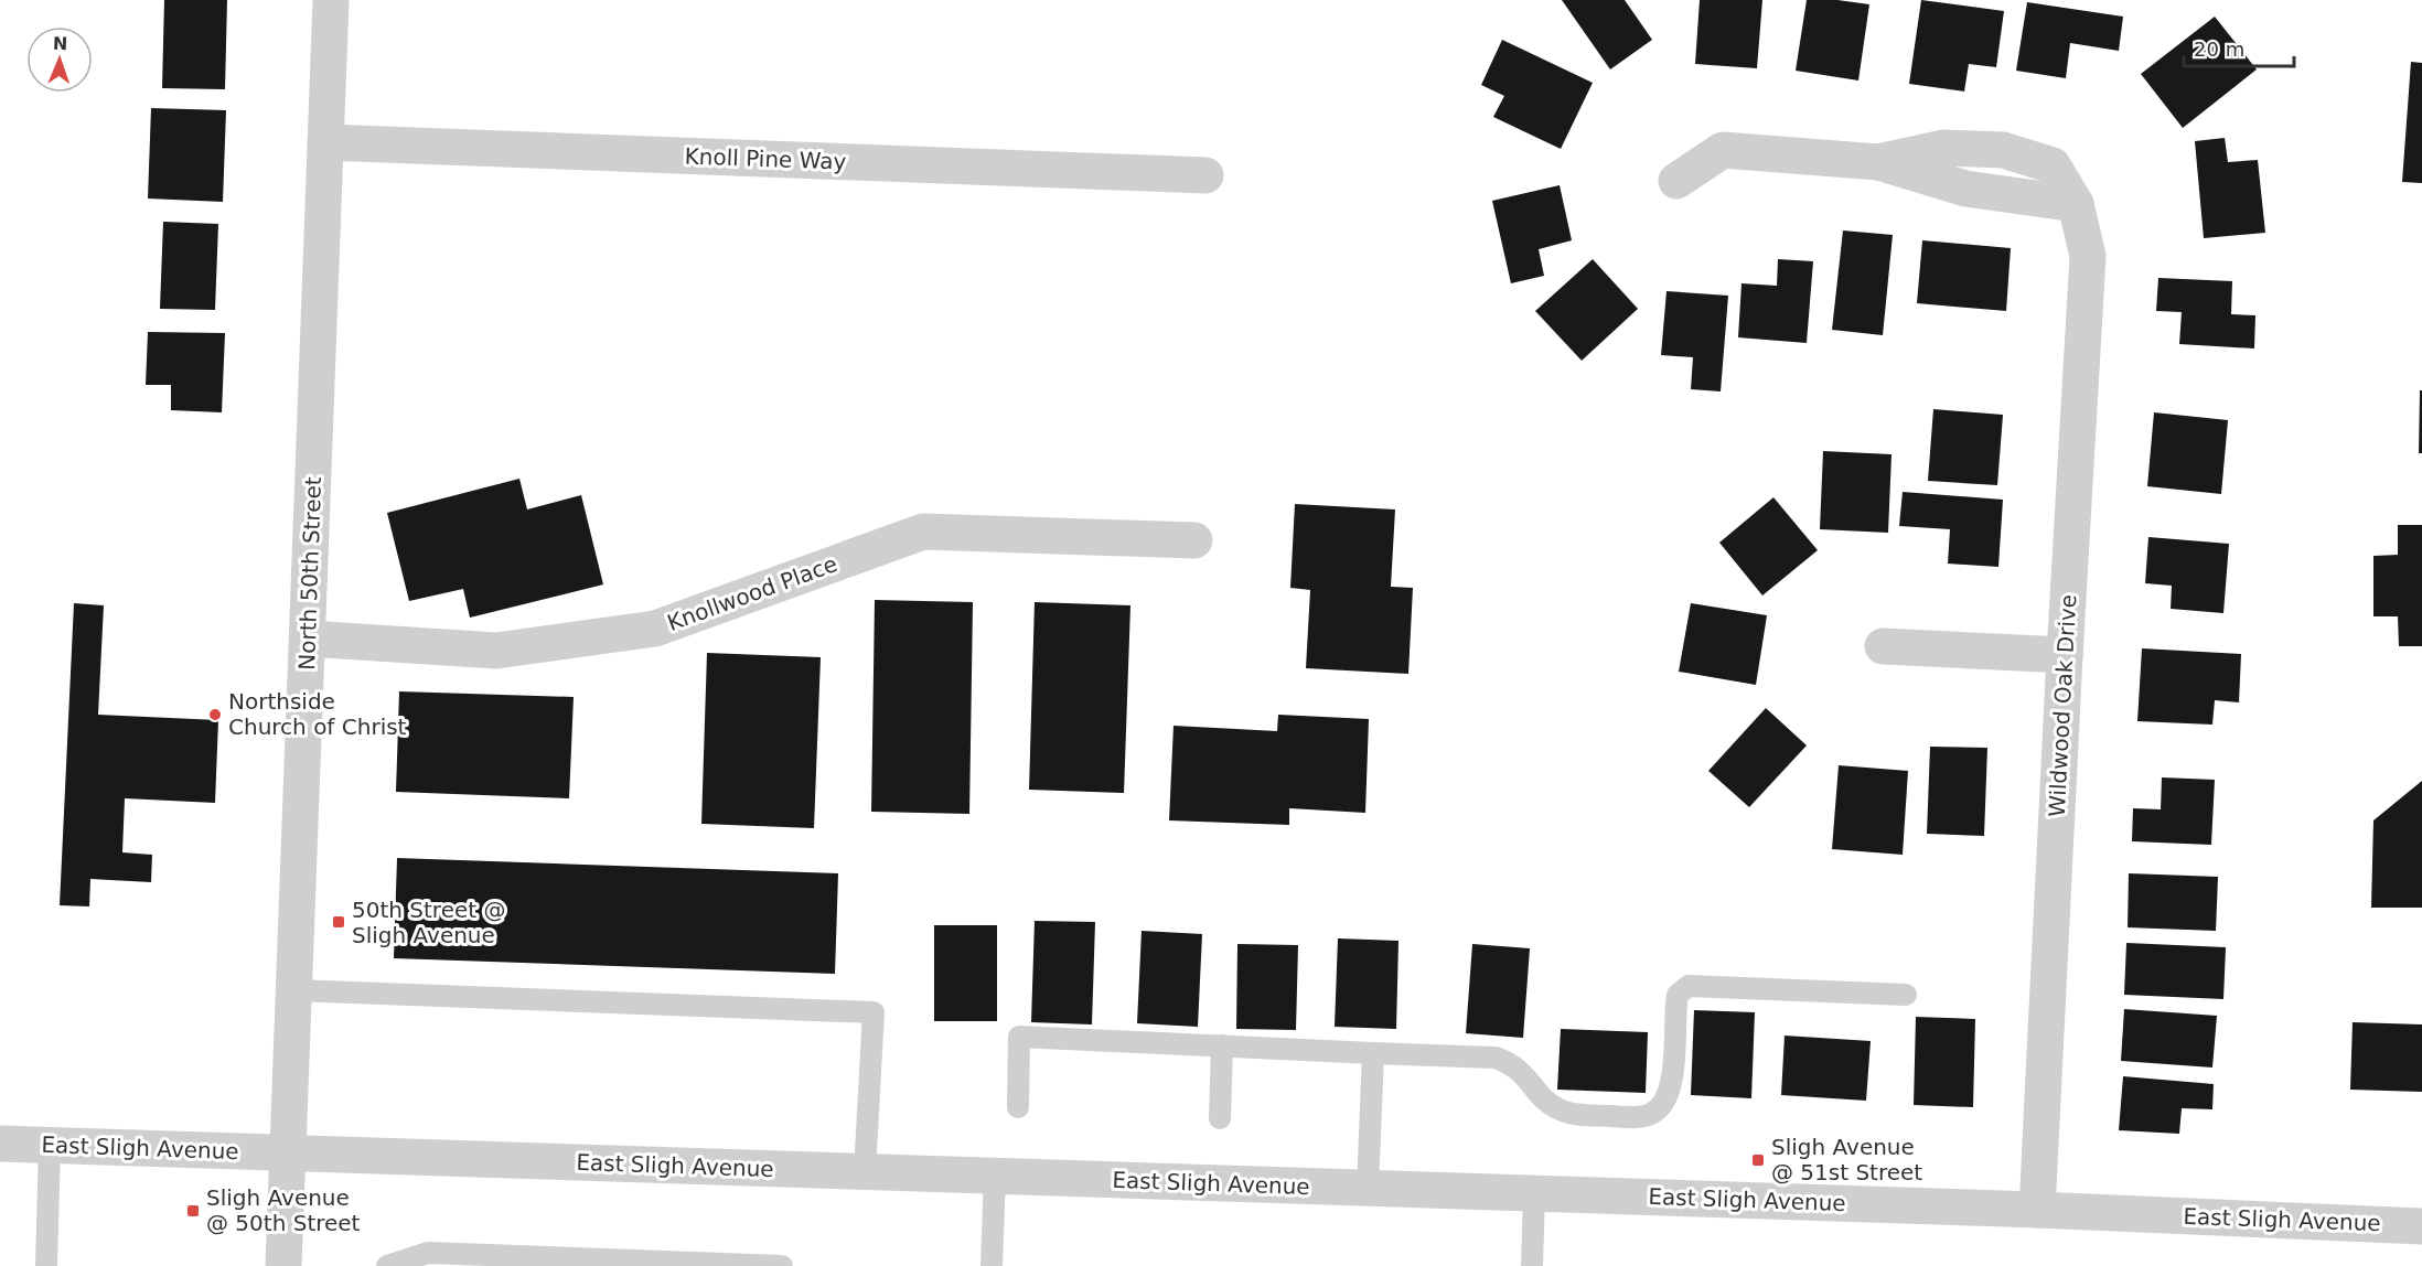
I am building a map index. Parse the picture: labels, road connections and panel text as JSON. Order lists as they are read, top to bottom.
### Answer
{
  "streets": {
    "street": [
      "Knoll Pine Way",
      "North 50th Street",
      "Knollwood Place",
      "Wildwood Oak Drive",
      "East Sligh Avenue"
    ]
  },
  "crossings": [
    ["Knoll Pine Way", "North 50th Street"],
    ["North 50th Street", "Knollwood Place"],
    ["North 50th Street", "East Sligh Avenue"],
    ["Wildwood Oak Drive", "East Sligh Avenue"]
  ],
  "places": {
    "other": ["Northside Church of Christ"],
    "transit": ["50th Street @ Sligh Avenue", "Sligh Avenue @ 51st Street", "Sligh Avenue @ 50th Street"]
  },
  "scale_bar": "20 m",
  "north": "top"
}
